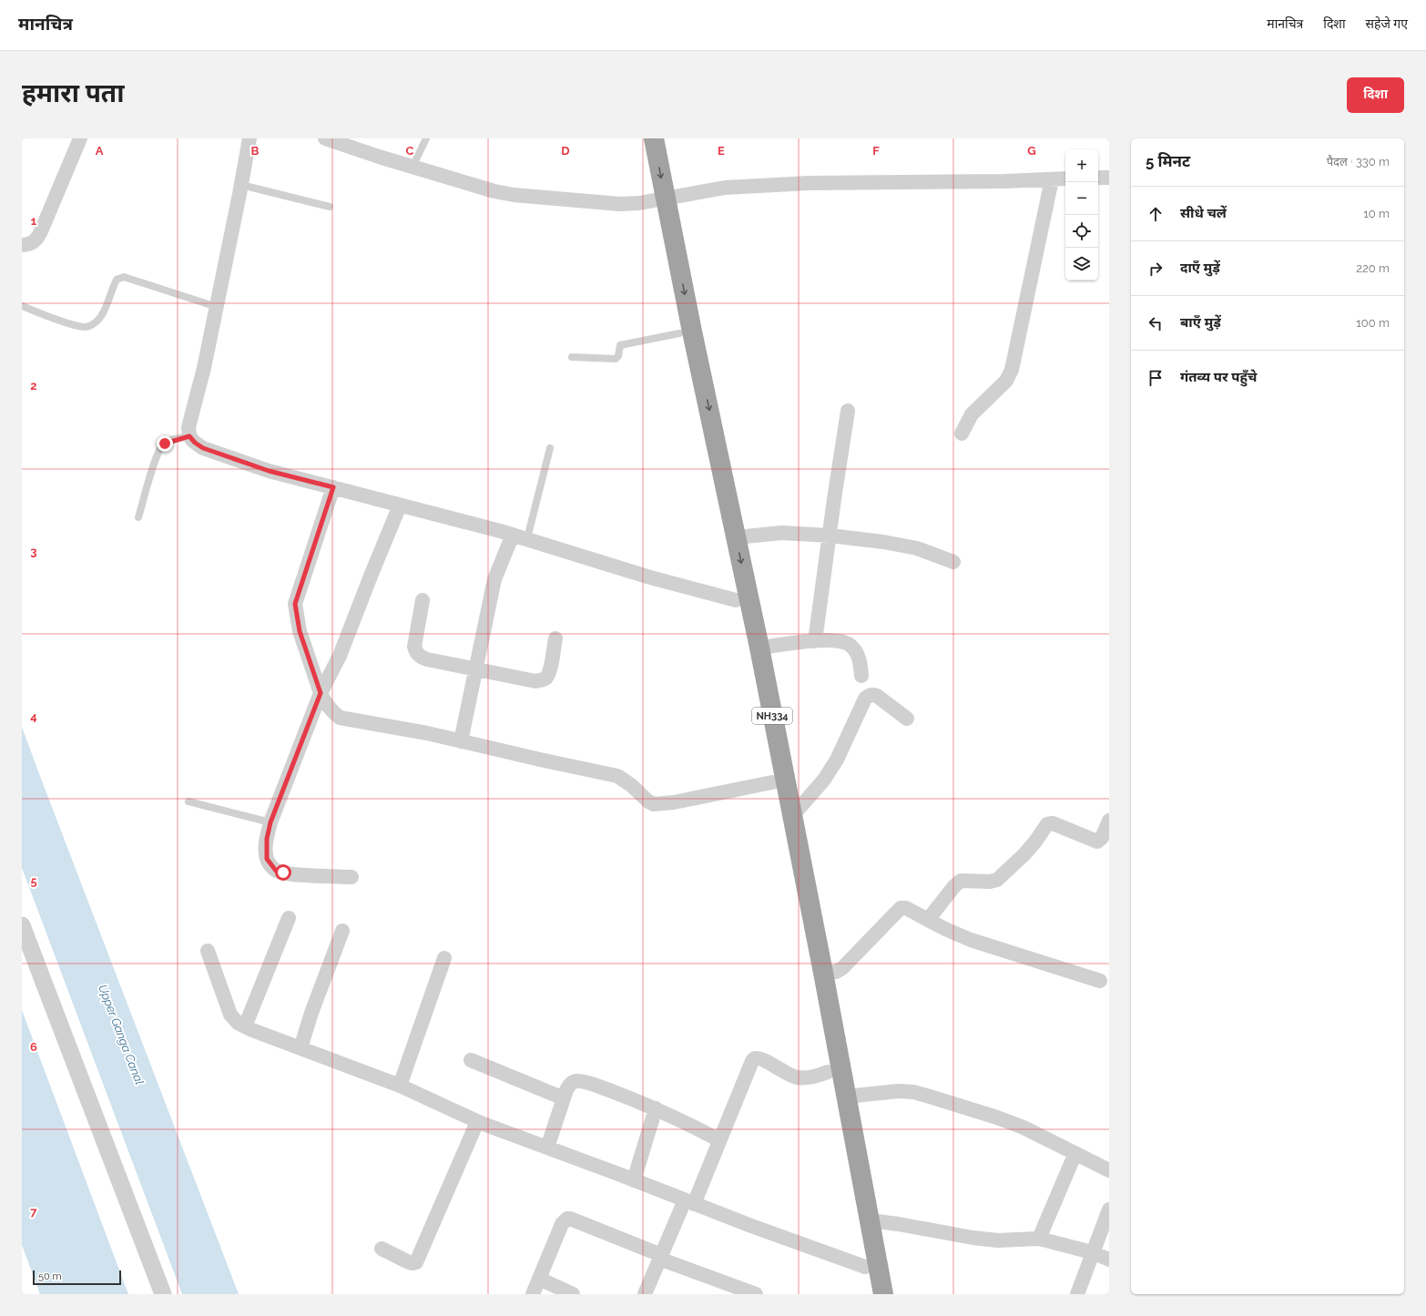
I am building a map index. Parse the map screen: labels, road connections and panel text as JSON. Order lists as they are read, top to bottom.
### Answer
{
  "streets": {
    "highway": ["NH334"]
  },
  "water": ["Upper Ganga Canal"],
  "scale_bar": "50 m",
  "page": {
    "header": "मानचित्र",
    "nav": ["मानचित्र", "दिशा", "सहेजे गए"],
    "buttons": "दिशा",
    "title": "हमारा पता",
    "heading": ["5 मिनट", "पैदल · 330 m"],
    "map_buttons": ["+", "−"],
    "list": [
      ["सीधे चलें", "10 m"],
      ["दाएँ मुड़ें", "220 m"],
      ["बाएँ मुड़ें", "100 m"],
      "गंतव्य पर पहुँचे"
    ],
    "scale": "50 m"
  },
  "grid": {
    "columns": [
      "A",
      "B",
      "C",
      "D",
      "E",
      "F",
      "G"
    ],
    "rows": [
      "1",
      "2",
      "3",
      "4",
      "5",
      "6",
      "7"
    ]
  }
}
